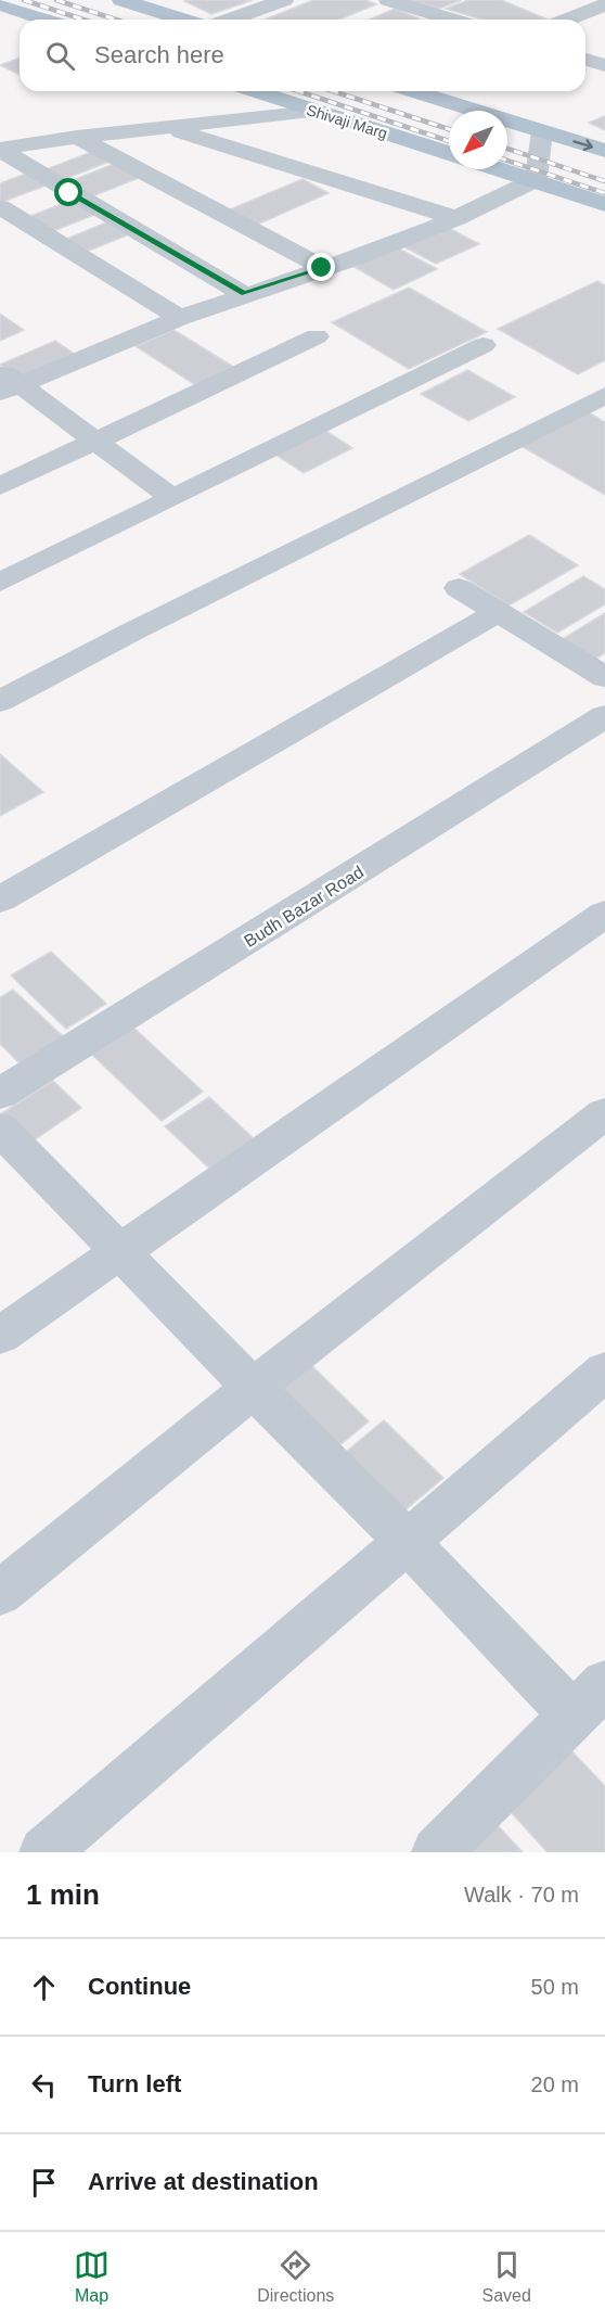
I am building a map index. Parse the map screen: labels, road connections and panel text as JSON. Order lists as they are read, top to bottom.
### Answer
{
  "streets": {
    "main road": ["Shivaji Marg"],
    "street": ["Budh Bazar Road"]
  },
  "north": "bottom left",
  "page": {
    "search": "Search here",
    "heading": ["1 min", "Walk · 70 m"],
    "list": [
      ["Continue", "50 m"],
      ["Turn left", "20 m"],
      "Arrive at destination"
    ],
    "nav": ["Map", "Directions", "Saved"]
  }
}
